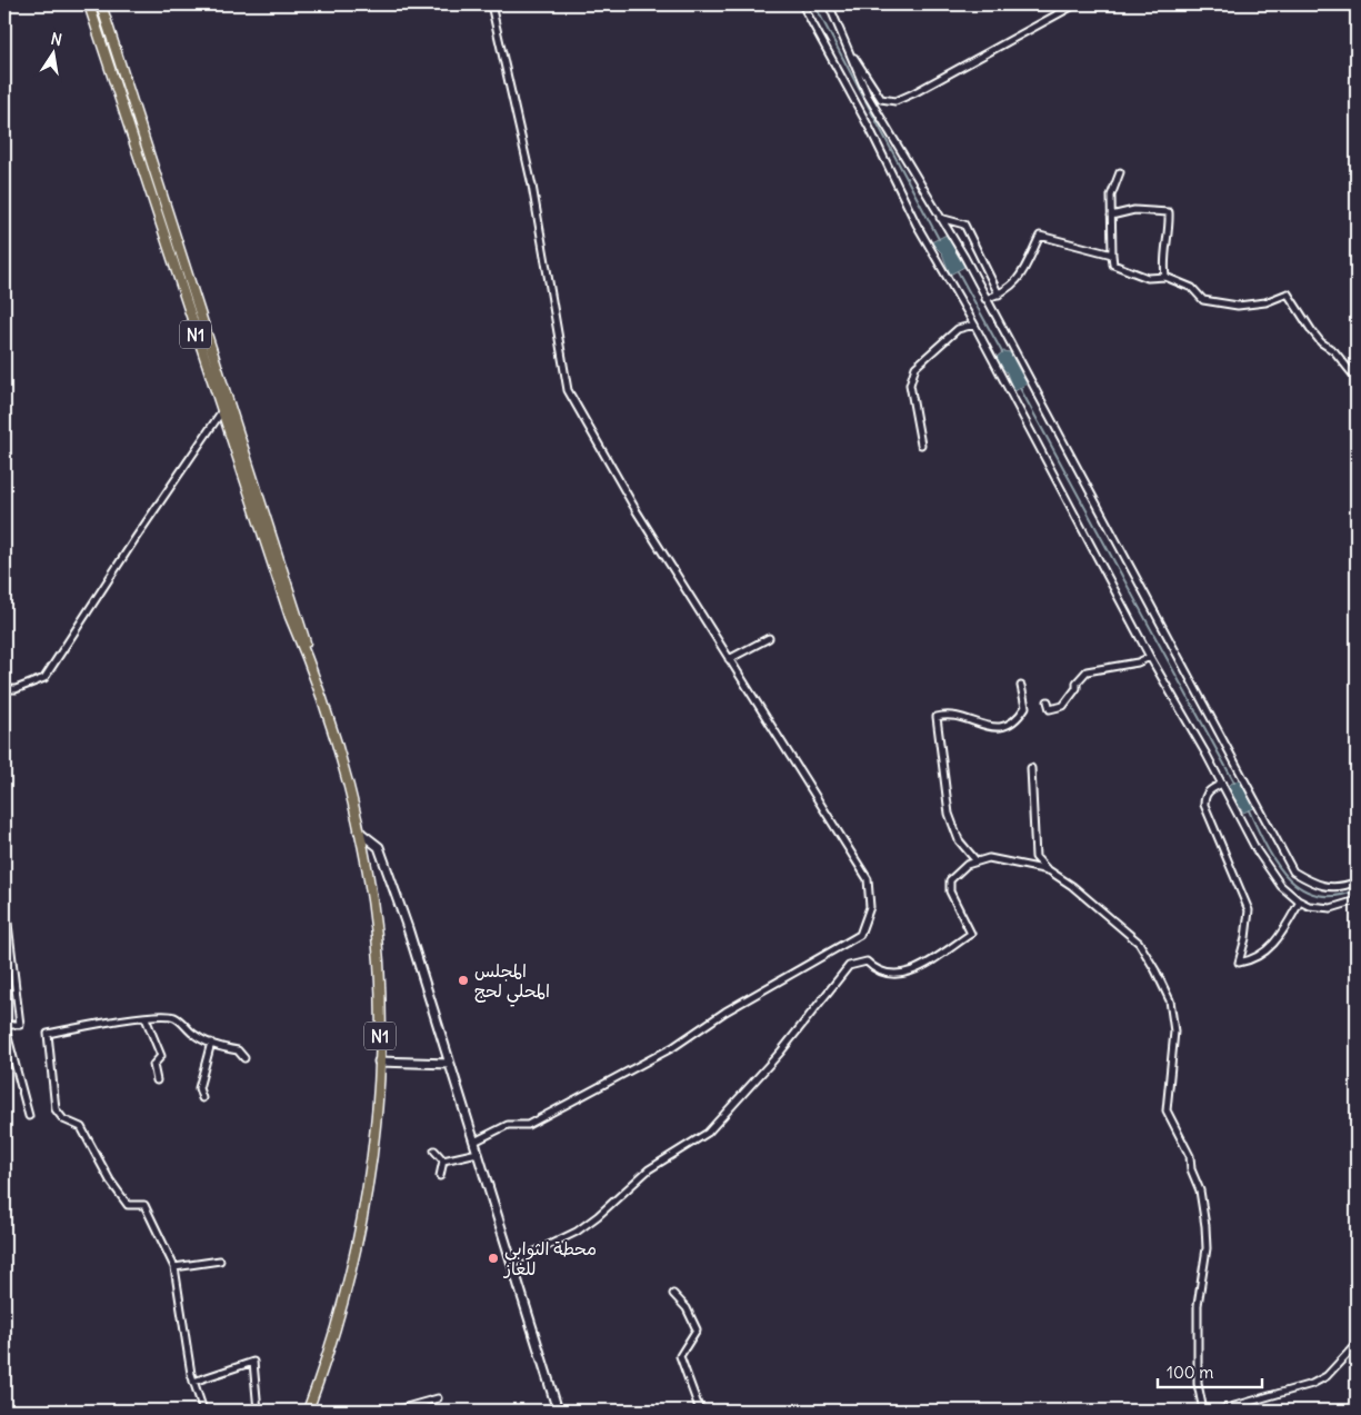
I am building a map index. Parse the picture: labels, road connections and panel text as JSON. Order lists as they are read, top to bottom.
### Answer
{
  "streets": {
    "highway": ["N1"]
  },
  "places": ["المجلس المحلي لحج", "محطة الثوابي للغاز"],
  "scale_bar": "100 m",
  "north": "top"
}
